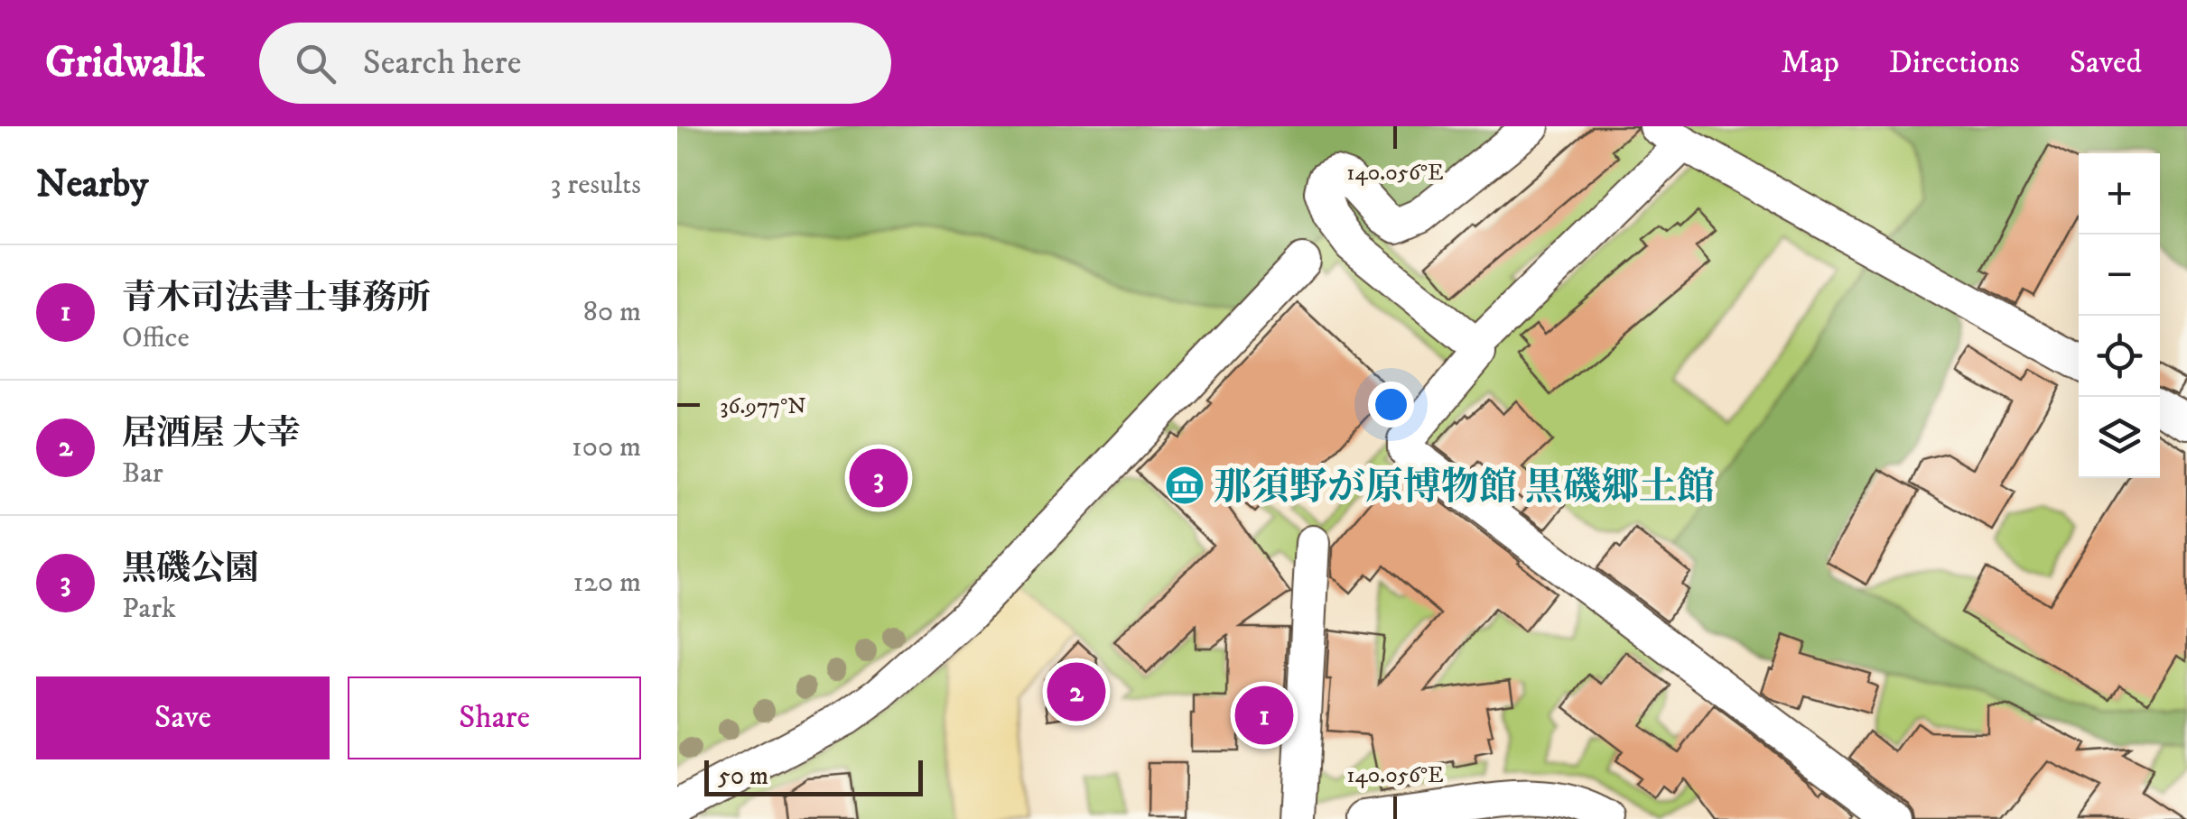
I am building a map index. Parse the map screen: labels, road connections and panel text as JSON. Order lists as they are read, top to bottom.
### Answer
{
  "places": {
    "museum": ["那須野が原博物館 黒磯郷土館"]
  },
  "scale_bar": "50 m",
  "page": {
    "header": "Gridwalk",
    "search": "Search here",
    "nav": ["Map", "Directions", "Saved"],
    "heading": ["Nearby", "3 results"],
    "map_buttons": ["+", "−"],
    "list": [
      {
        "mark": "1",
        "name": "青木司法書士事務所",
        "note": "Office",
        "value": "80 m"
      },
      {
        "mark": "2",
        "name": "居酒屋 大幸",
        "note": "Bar",
        "value": "100 m"
      },
      {
        "mark": "3",
        "name": "黒磯公園",
        "note": "Park",
        "value": "120 m"
      }
    ],
    "pins": ["3", "2", "1"],
    "buttons": ["Save", "Share"],
    "scale": "50 m"
  },
  "coordinates": ["140.056°E", "36.977°N"]
}
